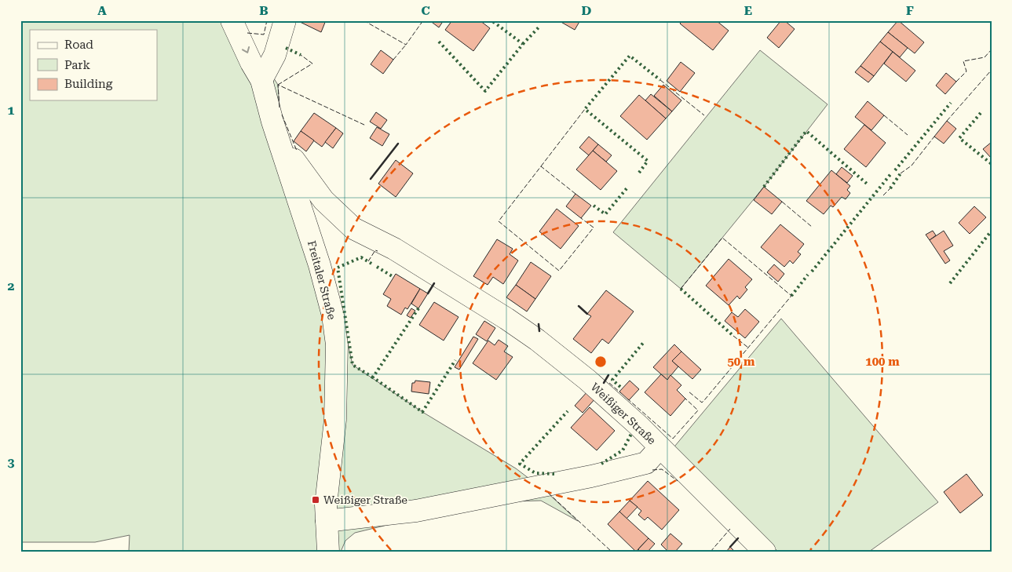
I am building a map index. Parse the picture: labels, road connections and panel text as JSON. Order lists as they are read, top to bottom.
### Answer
{
  "streets": {
    "street": ["Freitaler Straße", "Weißiger Straße"]
  },
  "crossings": [
    ["Freitaler Straße", "Weißiger Straße"]
  ],
  "places": {
    "transit": ["Weißiger Straße"]
  },
  "legend": ["Road", "Park", "Building"],
  "grid": {
    "columns": [
      "A",
      "B",
      "C",
      "D",
      "E",
      "F"
    ],
    "rows": ["1", "2", "3"]
  },
  "rings": ["50 m", "100 m"]
}
